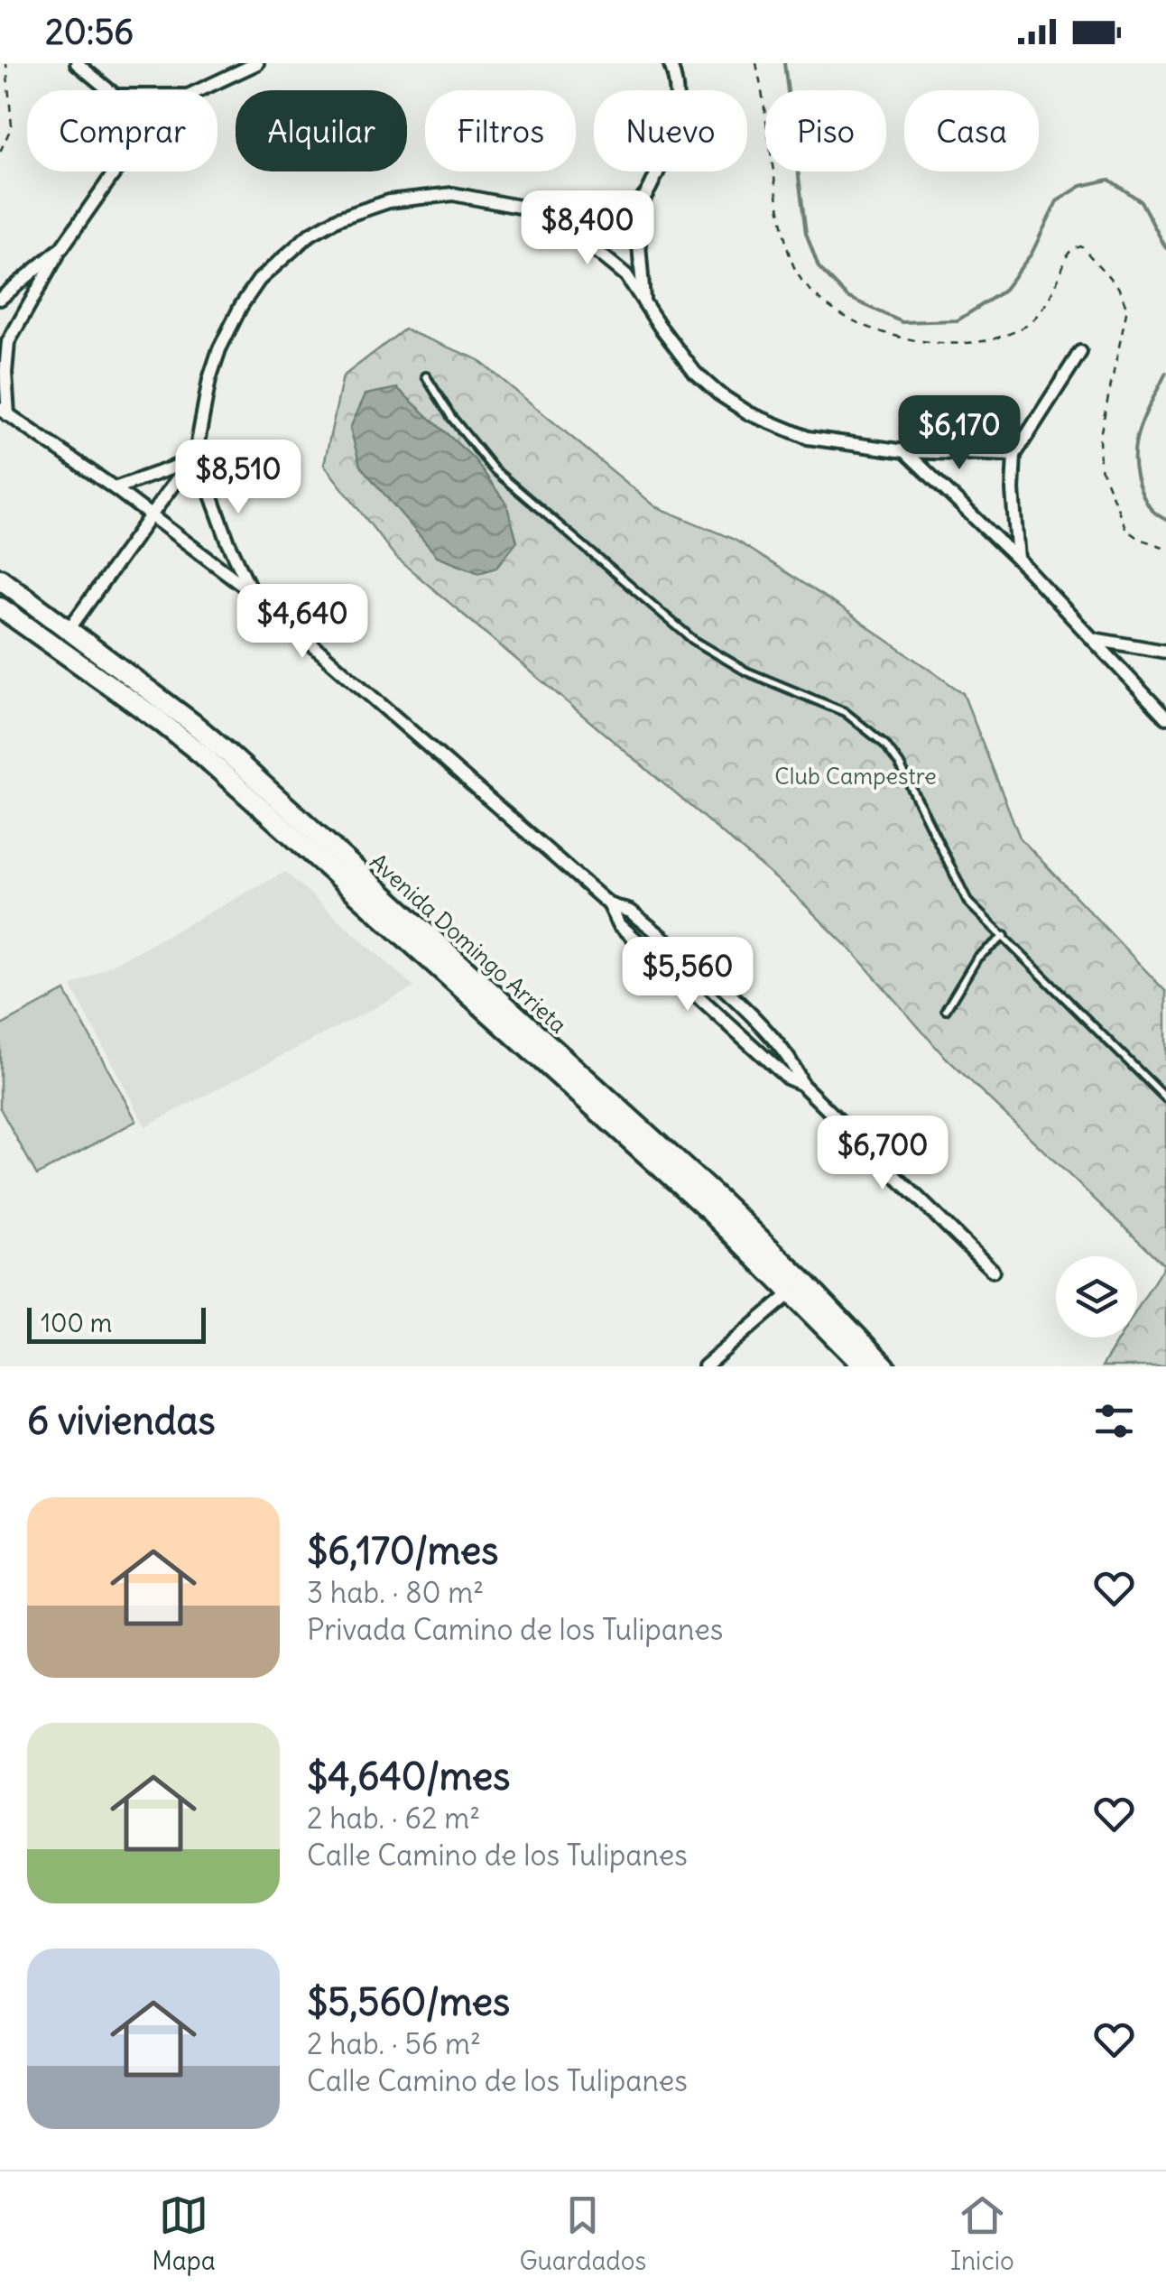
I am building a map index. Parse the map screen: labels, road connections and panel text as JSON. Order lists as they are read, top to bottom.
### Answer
{
  "streets": {
    "main road": ["Avenida Domingo Arrieta"]
  },
  "parks": ["Club Campestre"],
  "scale_bar": "100 m",
  "page": {
    "status": "20:56",
    "chip": [
      "Comprar",
      "Alquilar",
      "Filtros",
      "Nuevo",
      "Piso",
      "Casa"
    ],
    "price": [
      "$8,400",
      "$6,170",
      "$8,510",
      "$4,640",
      "$5,560",
      "$6,700"
    ],
    "scale": "100 m",
    "heading": "6 viviendas",
    "list": [
      {
        "name": "$6,170/mes",
        "note": "3 hab. · 80 m² · Privada Camino de los Tulipanes"
      },
      {
        "name": "$4,640/mes",
        "note": "2 hab. · 62 m² · Calle Camino de los Tulipanes"
      },
      {
        "name": "$5,560/mes",
        "note": "2 hab. · 56 m² · Calle Camino de los Tulipanes"
      }
    ],
    "tabs": ["Mapa", "Guardados", "Inicio"]
  }
}
